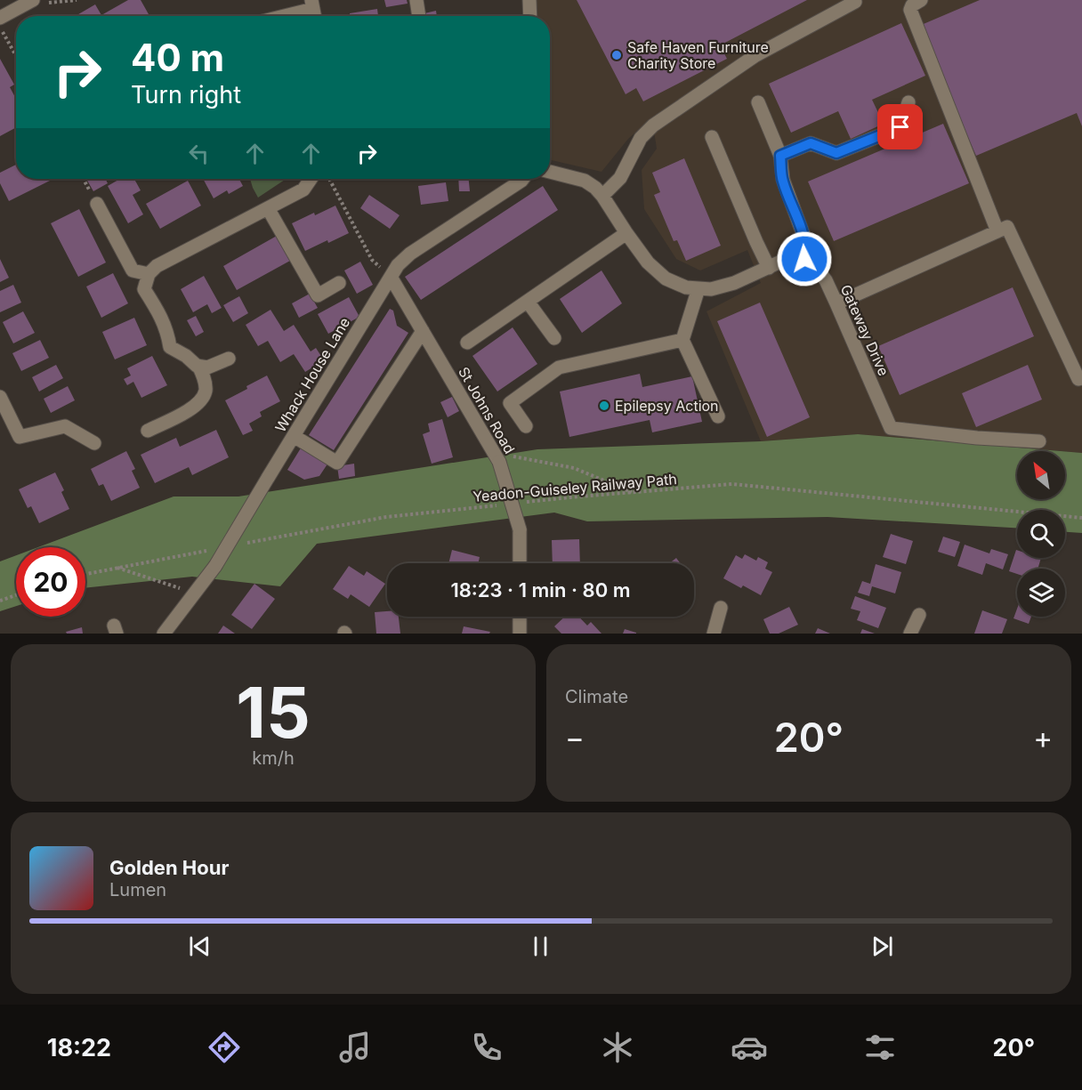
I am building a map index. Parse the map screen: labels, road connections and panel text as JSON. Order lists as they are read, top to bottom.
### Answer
{
  "streets": {
    "street": ["Gateway Drive", "Whack House Lane", "St Johns Road"],
    "path": ["Yeadon-Guiseley Railway Path"]
  },
  "crossings": [
    ["Whack House Lane", "St Johns Road"]
  ],
  "places": ["Safe Haven Furniture Charity Store", "Epilepsy Action"],
  "north": "top left",
  "page": {
    "turn": ["40 m", "Turn right"],
    "limit": "20",
    "trip": "18:23 · 1 min · 80 m",
    "tile": [
      ["15", "km/h"],
      "Climate"
    ],
    "heat": ["−", "20°", "+"],
    "song": ["Golden Hour", "Lumen"],
    "tabs": ["18:22", "20°"]
  }
}
